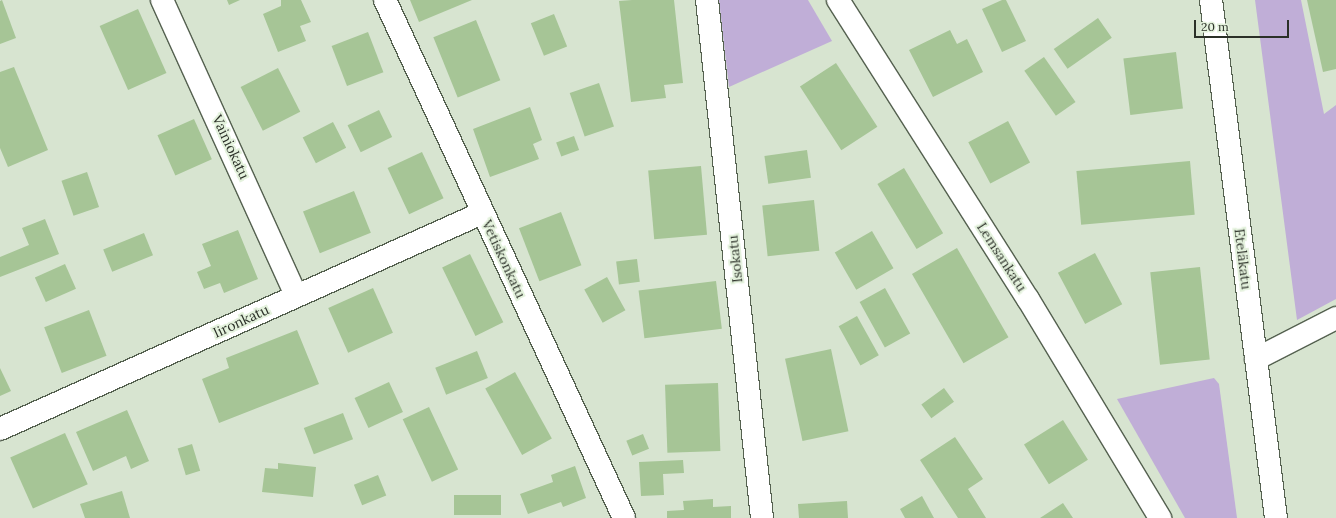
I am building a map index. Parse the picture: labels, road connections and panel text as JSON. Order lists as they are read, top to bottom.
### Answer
{
  "streets": {
    "street": [
      "Vainiokatu",
      "Lemsankatu",
      "Vetiskonkatu",
      "Isokatu",
      "Eteläkatu",
      "Iironkatu"
    ]
  },
  "crossings": [
    ["Vainiokatu", "Iironkatu"],
    ["Vetiskonkatu", "Iironkatu"]
  ],
  "scale_bar": "20 m"
}
